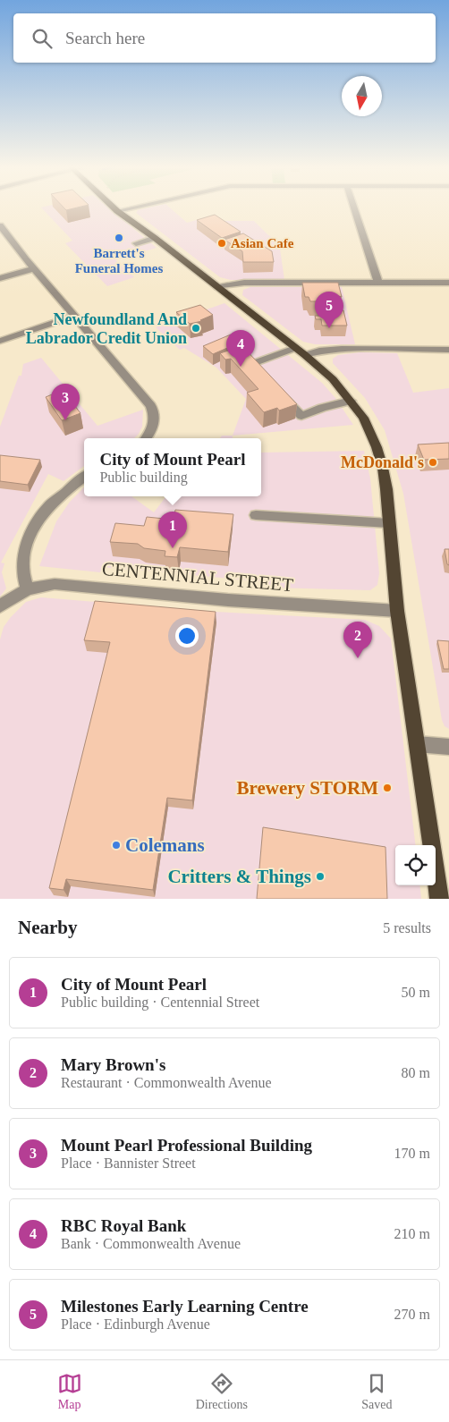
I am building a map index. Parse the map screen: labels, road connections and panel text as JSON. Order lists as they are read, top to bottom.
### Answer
{
  "streets": {
    "street": ["CENTENNIAL STREET"]
  },
  "places": [
    "Barrett's Funeral Homes",
    "Asian Cafe",
    "Newfoundland And Labrador Credit Union",
    "McDonald's",
    "Brewery STORM",
    "Colemans",
    "Critters & Things"
  ],
  "north": "bottom",
  "page": {
    "search": "Search here",
    "pins": [
      "5",
      "4",
      "3",
      "1",
      "2"
    ],
    "popup": ["City of Mount Pearl", "Public building"],
    "heading": ["Nearby", "5 results"],
    "list": [
      {
        "mark": "1",
        "name": "City of Mount Pearl",
        "note": "Public building · Centennial Street",
        "value": "50 m"
      },
      {
        "mark": "2",
        "name": "Mary Brown's",
        "note": "Restaurant · Commonwealth Avenue",
        "value": "80 m"
      },
      {
        "mark": "3",
        "name": "Mount Pearl Professional Building",
        "note": "Place · Bannister Street",
        "value": "170 m"
      },
      {
        "mark": "4",
        "name": "RBC Royal Bank",
        "note": "Bank · Commonwealth Avenue",
        "value": "210 m"
      },
      {
        "mark": "5",
        "name": "Milestones Early Learning Centre",
        "note": "Place · Edinburgh Avenue",
        "value": "270 m"
      }
    ],
    "nav": ["Map", "Directions", "Saved"]
  }
}
